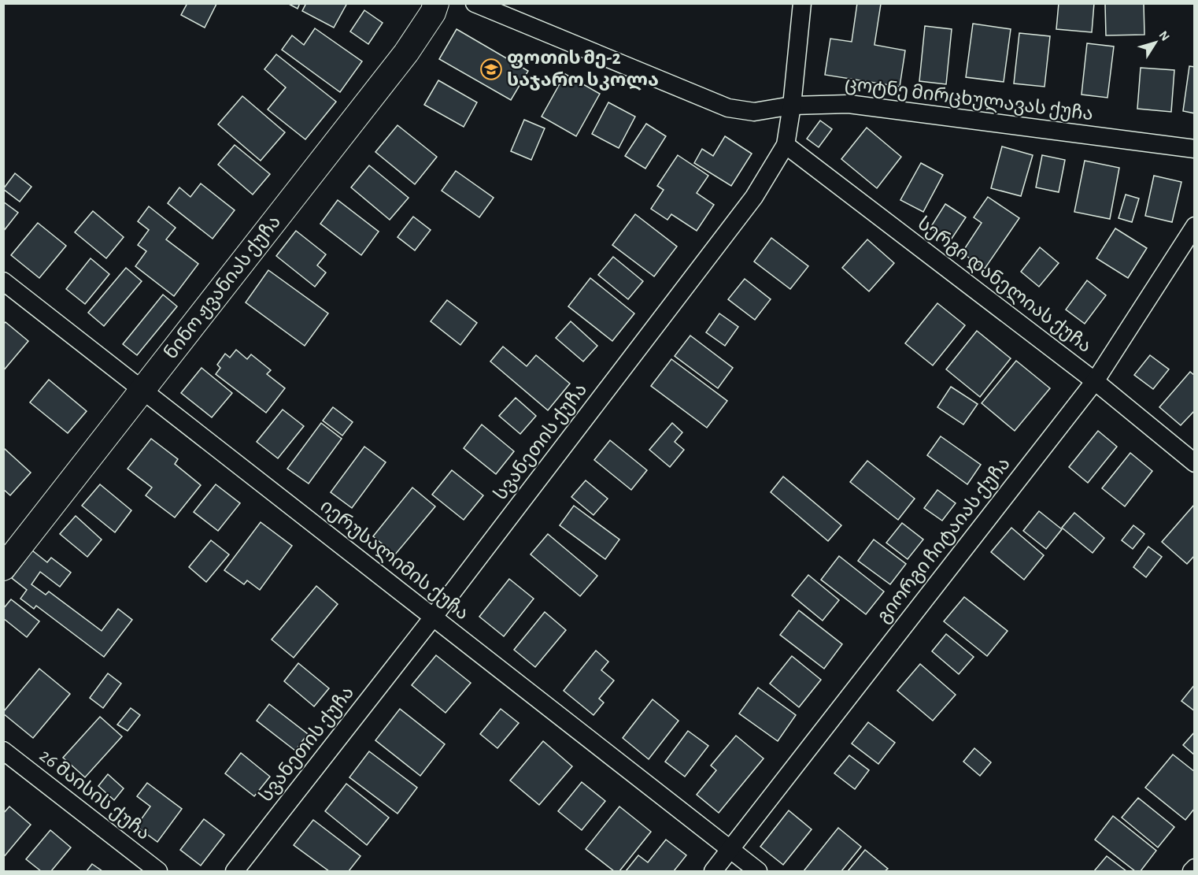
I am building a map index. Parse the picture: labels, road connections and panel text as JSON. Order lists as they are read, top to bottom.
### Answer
{
  "streets": {
    "street": [
      "ცოტნე მირცხულავას ქუჩა",
      "სერგი დანელიას ქუჩა",
      "ნინო ჟვანიას ქუჩა",
      "სვანეთის ქუჩა",
      "გიორგი ჩიტაიას ქუჩა",
      "იერუსალიმის ქუჩა",
      "26 მაისის ქუჩა"
    ]
  },
  "crossings": [
    ["ცოტნე მირცხულავას ქუჩა", "სვანეთის ქუჩა"],
    ["სერგი დანელიას ქუჩა", "სვანეთის ქუჩა"],
    ["სერგი დანელიას ქუჩა", "გიორგი ჩიტაიას ქუჩა"],
    ["ნინო ჟვანიას ქუჩა", "იერუსალიმის ქუჩა"],
    ["სვანეთის ქუჩა", "იერუსალიმის ქუჩა"],
    ["გიორგი ჩიტაიას ქუჩა", "იერუსალიმის ქუჩა"]
  ],
  "places": {
    "school or university": ["ფოთის მე-2 საჯარო სკოლა"]
  },
  "north": "top right"
}
